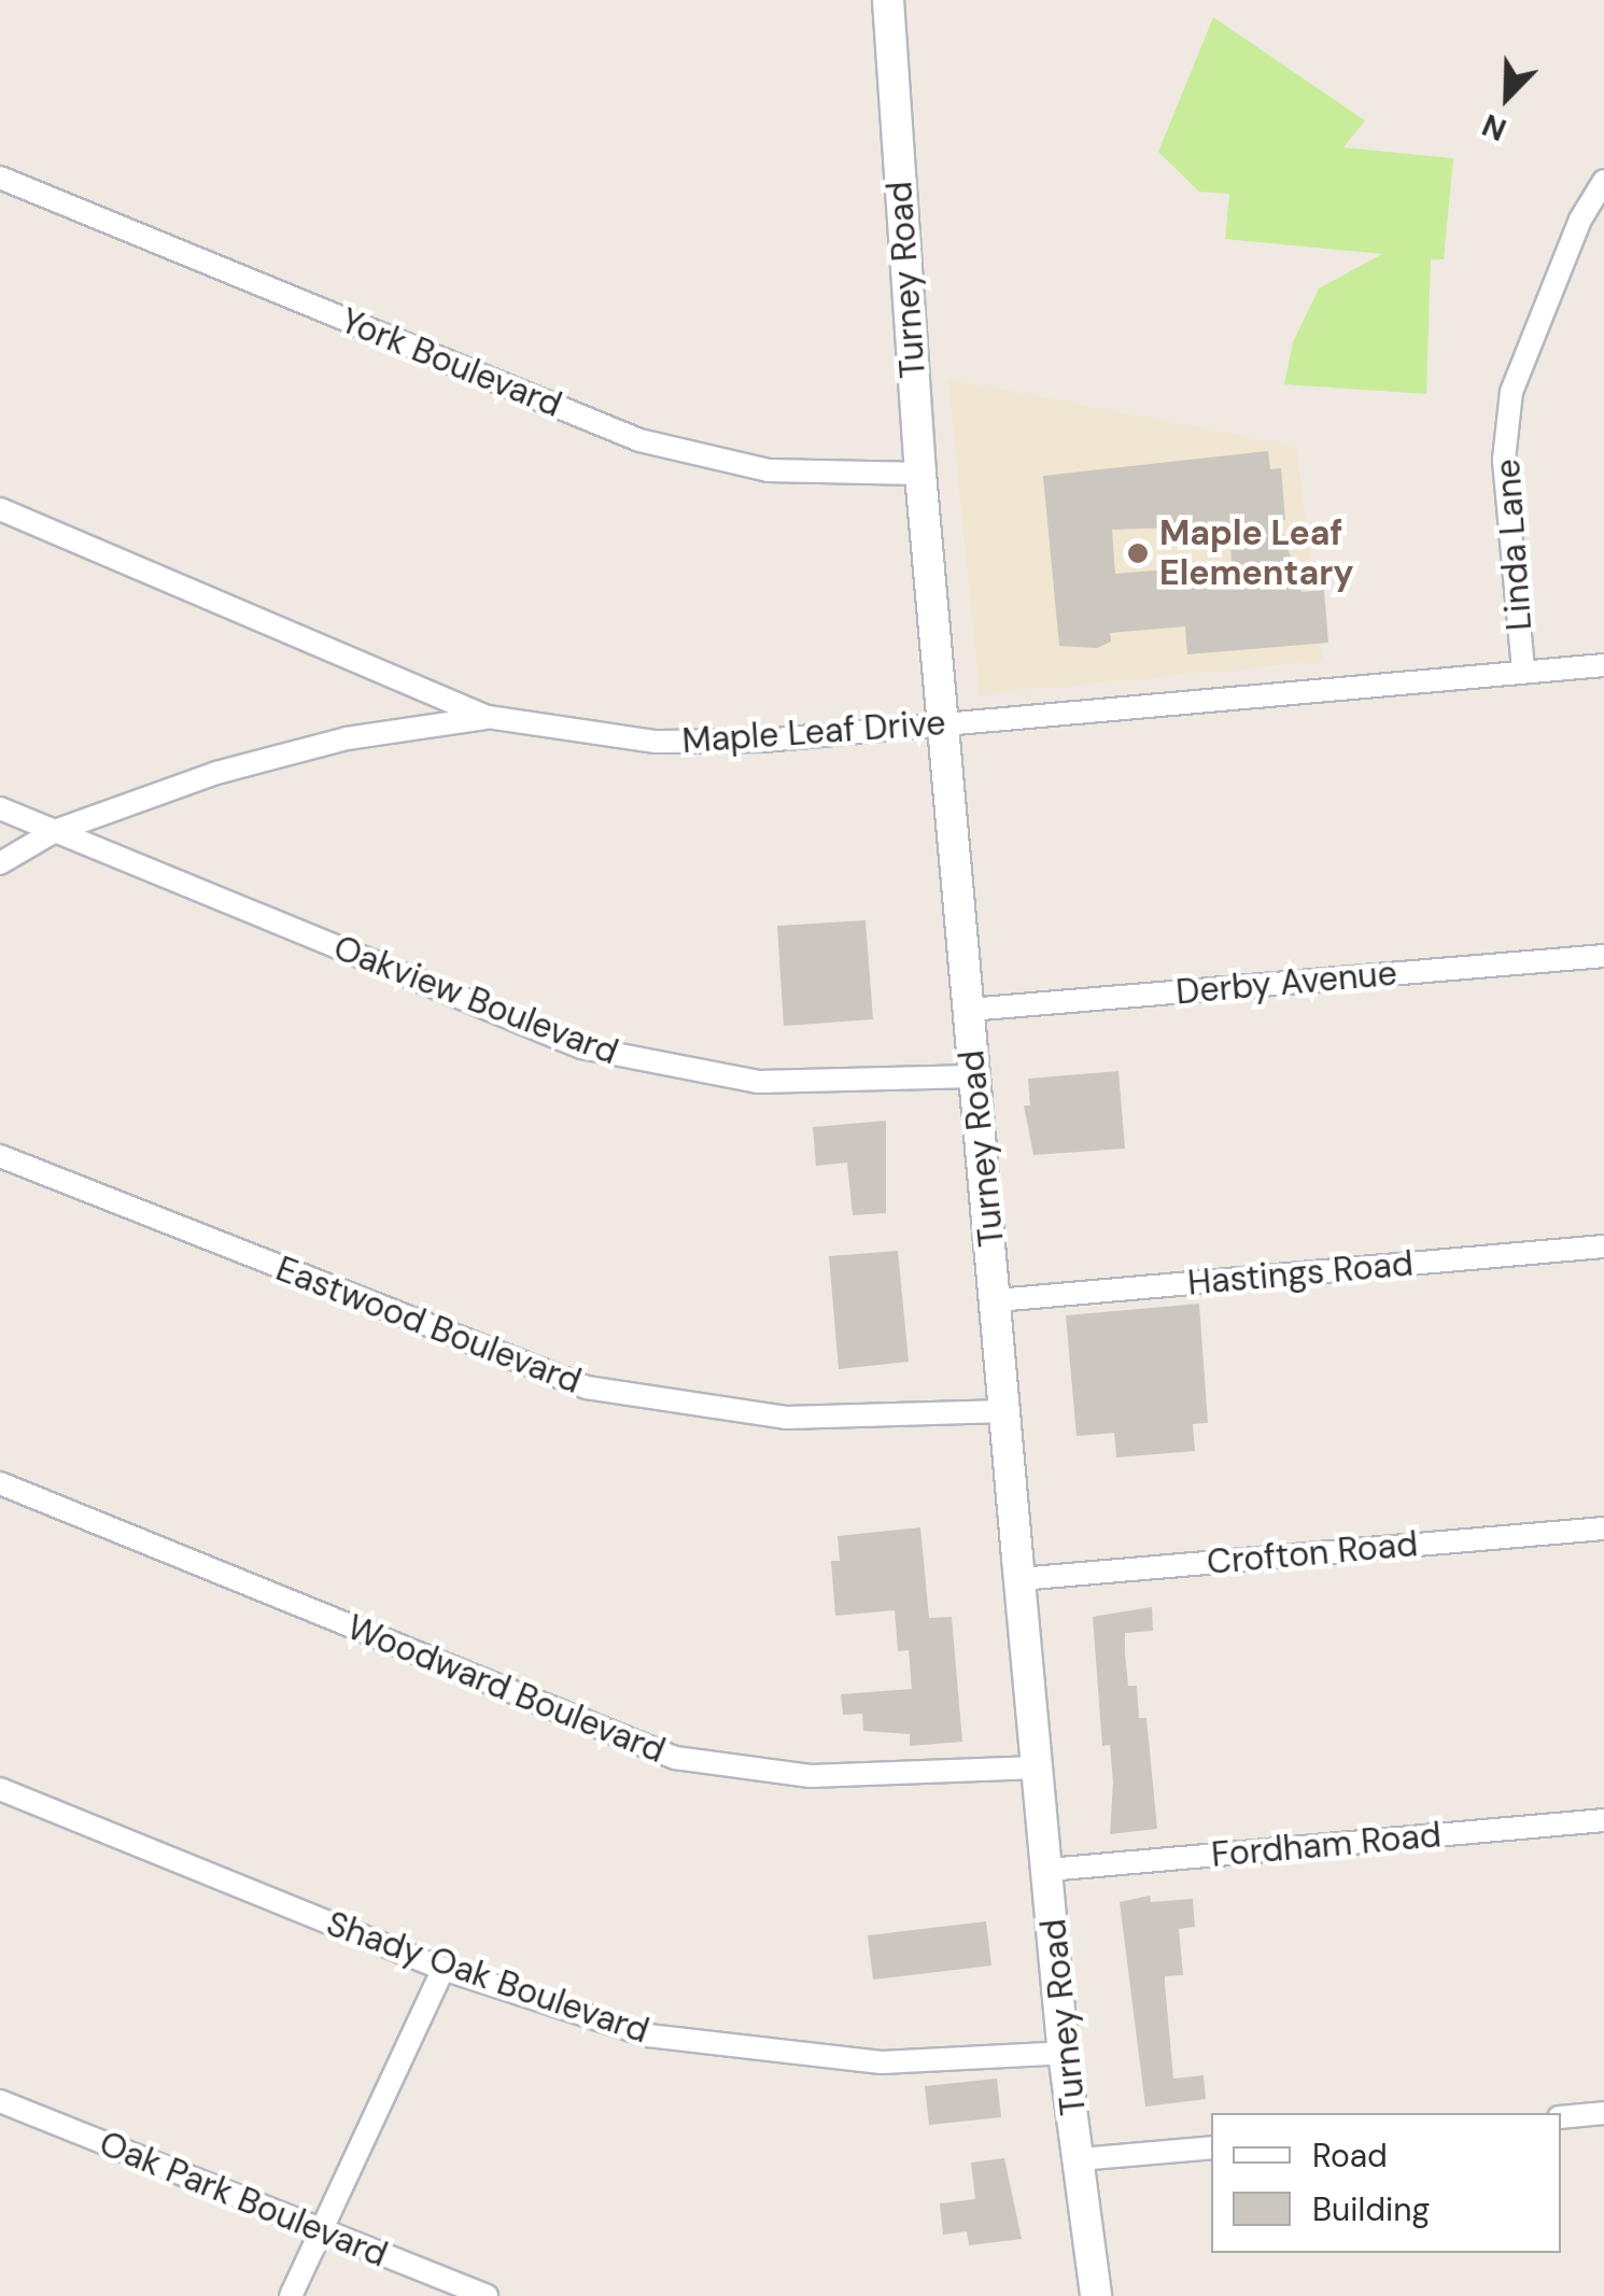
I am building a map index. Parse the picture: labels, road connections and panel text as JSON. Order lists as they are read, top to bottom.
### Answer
{
  "streets": {
    "main road": ["Turney Road"],
    "street": [
      "York Boulevard",
      "Linda Lane",
      "Maple Leaf Drive",
      "Derby Avenue",
      "Oakview Boulevard",
      "Hastings Road",
      "Eastwood Boulevard",
      "Crofton Road",
      "Woodward Boulevard",
      "Fordham Road",
      "Shady Oak Boulevard",
      "Oak Park Boulevard"
    ]
  },
  "crossings": [
    ["Turney Road", "York Boulevard"],
    ["Turney Road", "Maple Leaf Drive"],
    ["Turney Road", "Derby Avenue"],
    ["Turney Road", "Oakview Boulevard"],
    ["Turney Road", "Hastings Road"],
    ["Turney Road", "Eastwood Boulevard"],
    ["Turney Road", "Crofton Road"],
    ["Turney Road", "Woodward Boulevard"],
    ["Turney Road", "Fordham Road"],
    ["Turney Road", "Shady Oak Boulevard"],
    ["Linda Lane", "Maple Leaf Drive"]
  ],
  "places": ["Maple Leaf Elementary"],
  "legend": ["Road", "Building"],
  "north": "bottom left"
}
